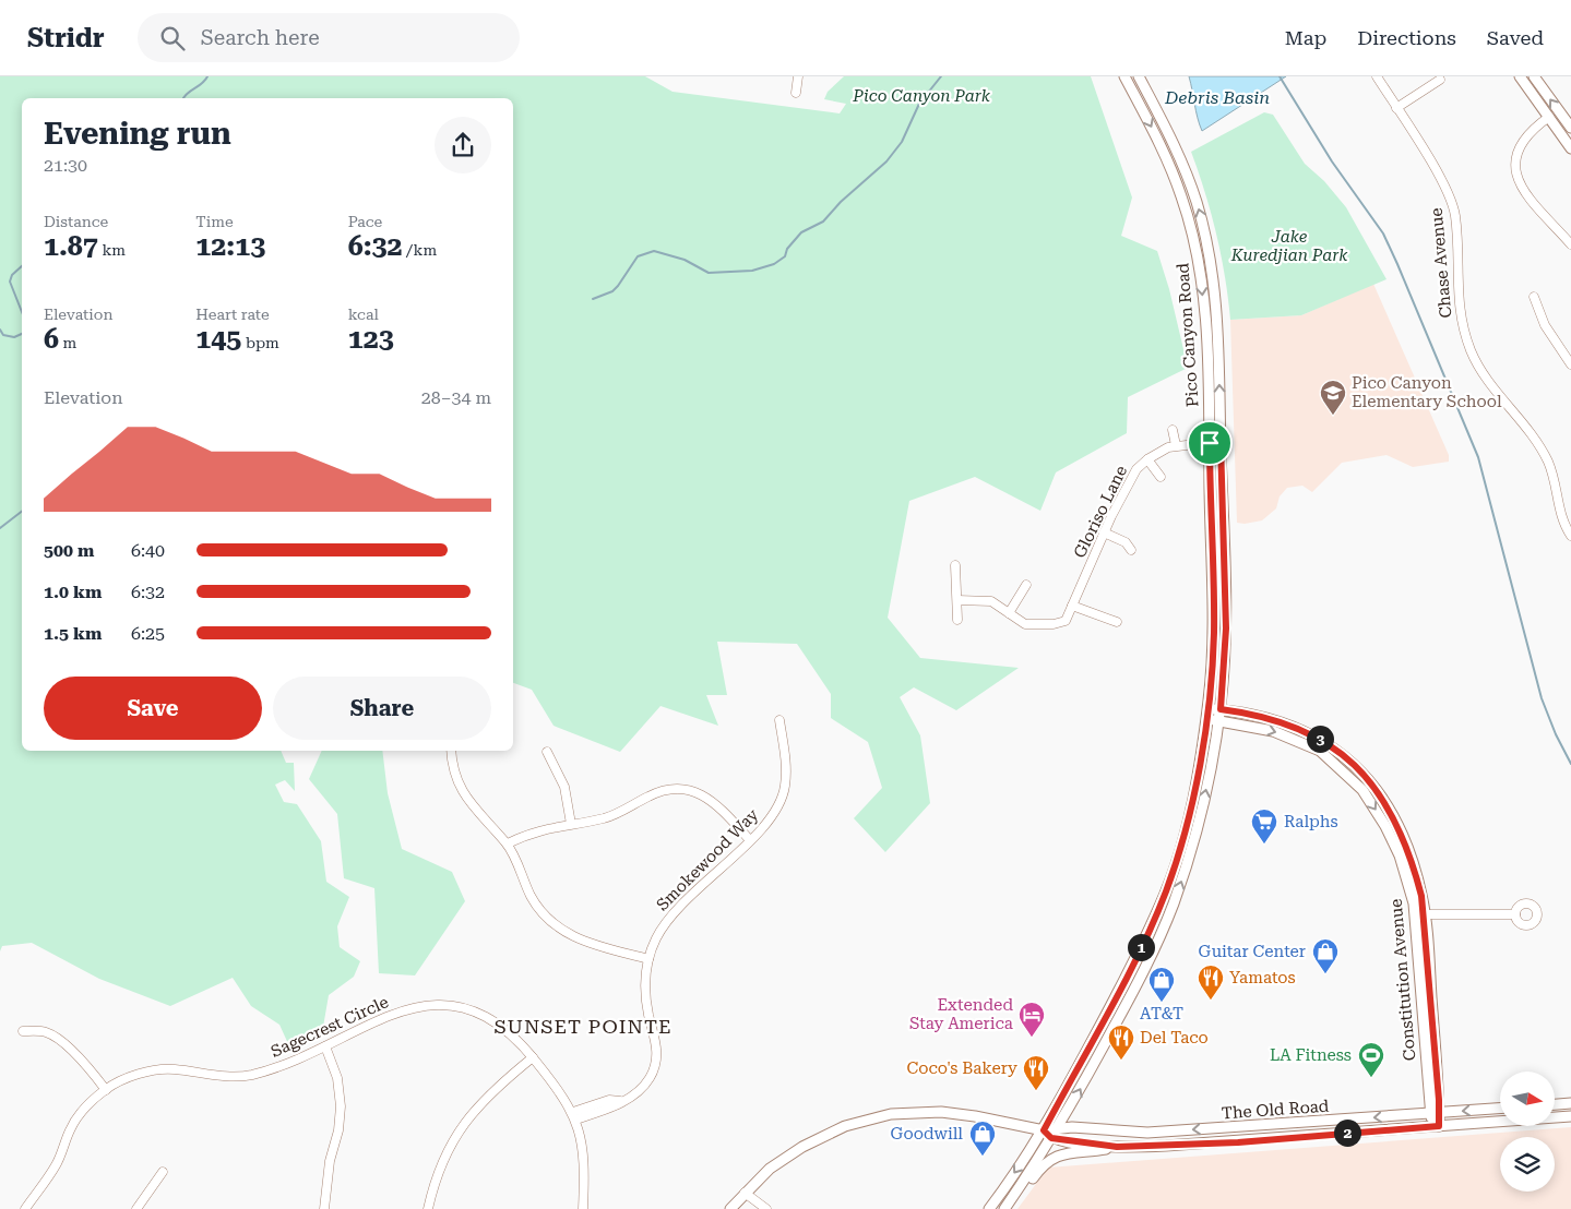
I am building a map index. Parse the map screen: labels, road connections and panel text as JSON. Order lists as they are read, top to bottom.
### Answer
{
  "streets": {
    "main road": ["Pico Canyon Road", "Constitution Avenue", "The Old Road"],
    "street": [
      "Chase Avenue",
      "Gloriso Lane",
      "Smokewood Way",
      "Sagecrest Circle"
    ]
  },
  "crossings": [
    ["Pico Canyon Road", "Gloriso Lane"],
    ["Pico Canyon Road", "Constitution Avenue"],
    ["Pico Canyon Road", "The Old Road"],
    ["Smokewood Way", "Sagecrest Circle"],
    ["Constitution Avenue", "The Old Road"]
  ],
  "districts": ["SUNSET POINTE"],
  "water": ["Debris Basin"],
  "parks": ["Pico Canyon Park", "Jake Kuredjian Park"],
  "places": {
    "school or university": ["Pico Canyon Elementary School"],
    "supermarket": ["Ralphs"],
    "shop": ["Guitar Center", "AT&T", "Goodwill"],
    "restaurant": ["Yamatos", "Del Taco", "Coco's Bakery"],
    "hotel": ["Extended Stay America"],
    "sports": ["LA Fitness"]
  },
  "north": "right",
  "page": {
    "header": "Stridr",
    "search": "Search here",
    "nav": ["Map", "Directions", "Saved"],
    "heading": ["Evening run", "21:30"],
    "stats": [
      ["Distance", "1.87 km"],
      ["Time", "12:13"],
      ["Pace", "6:32 /km"],
      ["Elevation", "6 m"],
      ["Heart rate", "145 bpm"],
      ["kcal", "123"]
    ],
    "chart": ["Elevation", "28–34 m"],
    "list": [
      {
        "name": "500 m",
        "note": "6:40"
      },
      {
        "name": "1.0 km",
        "note": "6:32"
      },
      {
        "name": "1.5 km",
        "note": "6:25"
      }
    ],
    "buttons": ["Save", "Share"],
    "pins": ["3", "1", "2"]
  }
}
